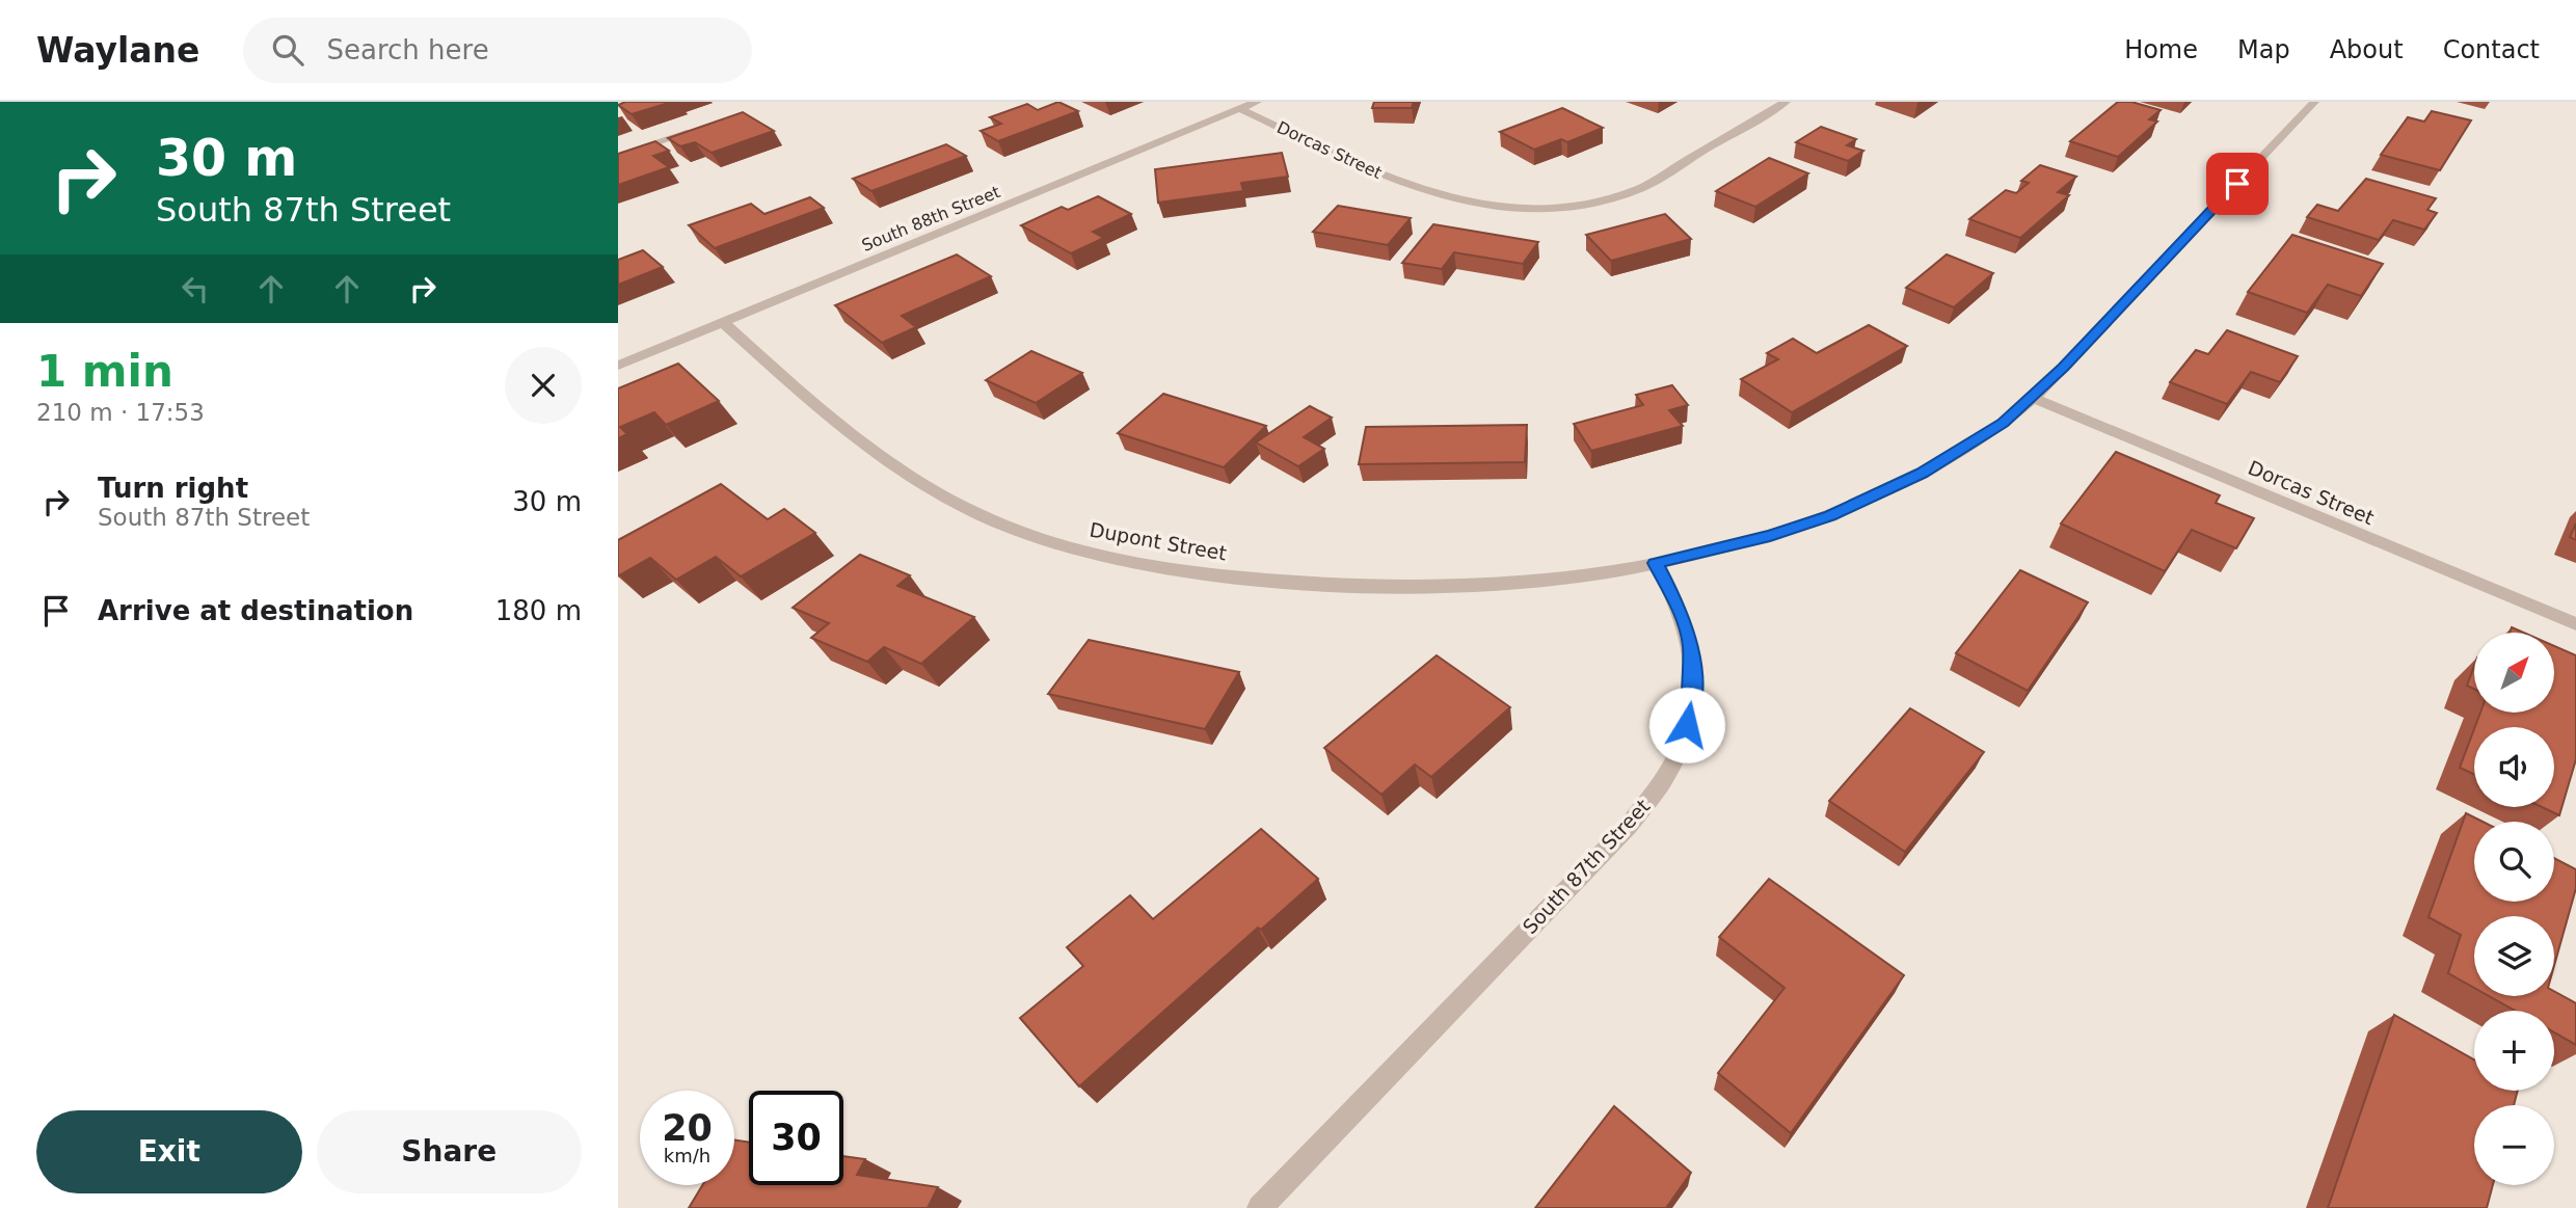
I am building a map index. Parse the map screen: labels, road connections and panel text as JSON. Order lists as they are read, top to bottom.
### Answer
{
  "streets": {
    "street": [
      "Dorcas Street",
      "South 88th Street",
      "Dupont Street",
      "South 87th Street"
    ]
  },
  "crossings": [
    ["Dorcas Street", "South 88th Street"],
    ["South 88th Street", "Dupont Street"],
    ["Dupont Street", "South 87th Street"]
  ],
  "north": "top right",
  "page": {
    "header": "Waylane",
    "search": "Search here",
    "nav": [
      "Home",
      "Map",
      "About",
      "Contact"
    ],
    "turn": ["30 m", "South 87th Street"],
    "heading": ["1 min", "210 m · 17:53"],
    "list": [
      {
        "name": "Turn right",
        "note": "South 87th Street",
        "value": "30 m"
      },
      {
        "name": "Arrive at destination",
        "value": "180 m"
      }
    ],
    "map_buttons": ["+", "−"],
    "speed": "20 km/h",
    "limit": "30",
    "buttons": ["Exit", "Share"]
  }
}
